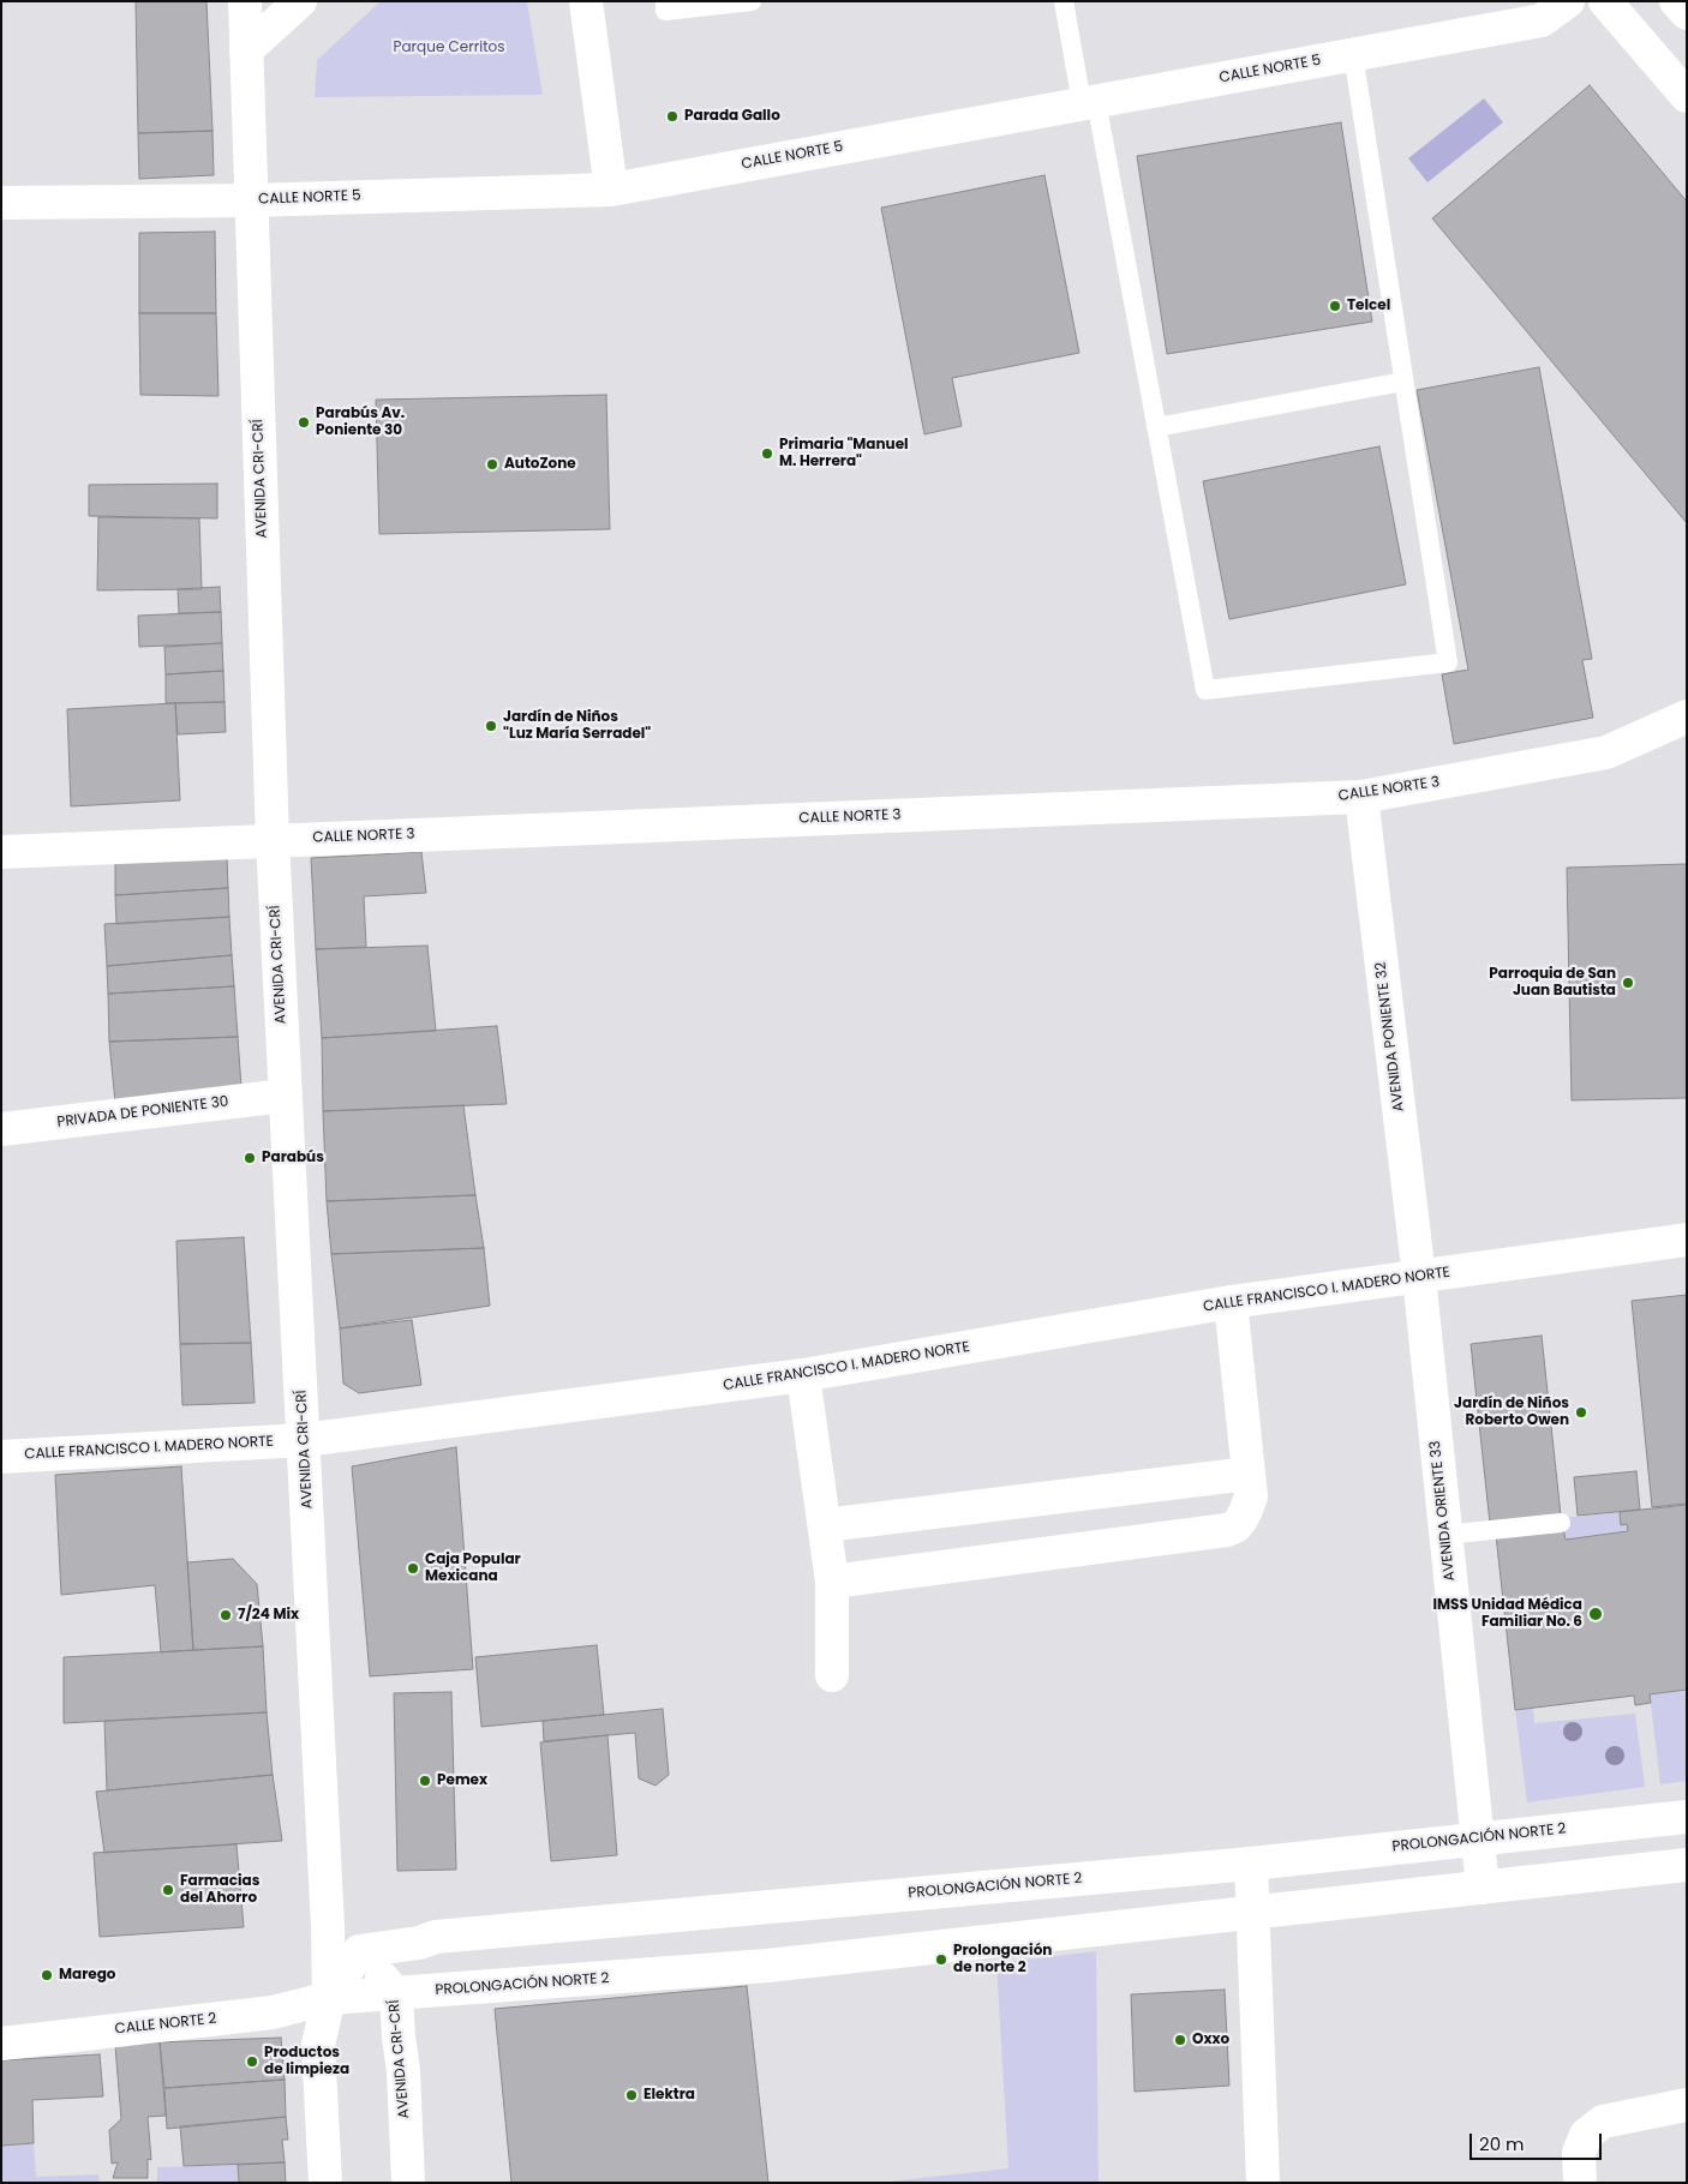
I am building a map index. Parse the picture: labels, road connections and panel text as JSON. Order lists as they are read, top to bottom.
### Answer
{
  "streets": {
    "street": [
      "CALLE NORTE 5",
      "AVENIDA CRI-CRÍ",
      "CALLE NORTE 3",
      "AVENIDA PONIENTE 32",
      "PRIVADA DE PONIENTE 30",
      "CALLE FRANCISCO I. MADERO NORTE",
      "AVENIDA ORIENTE 33",
      "PROLONGACIÓN NORTE 2",
      "CALLE NORTE 2"
    ]
  },
  "crossings": [
    ["CALLE NORTE 5", "AVENIDA CRI-CRÍ"],
    ["AVENIDA CRI-CRÍ", "CALLE NORTE 3"],
    ["AVENIDA CRI-CRÍ", "PRIVADA DE PONIENTE 30"],
    ["AVENIDA CRI-CRÍ", "CALLE FRANCISCO I. MADERO NORTE"],
    ["AVENIDA CRI-CRÍ", "PROLONGACIÓN NORTE 2"],
    ["AVENIDA CRI-CRÍ", "CALLE NORTE 2"],
    ["CALLE NORTE 3", "AVENIDA PONIENTE 32"],
    ["AVENIDA PONIENTE 32", "CALLE FRANCISCO I. MADERO NORTE"],
    ["AVENIDA PONIENTE 32", "AVENIDA ORIENTE 33"],
    ["CALLE FRANCISCO I. MADERO NORTE", "AVENIDA ORIENTE 33"],
    ["AVENIDA ORIENTE 33", "PROLONGACIÓN NORTE 2"],
    ["PROLONGACIÓN NORTE 2", "CALLE NORTE 2"]
  ],
  "parks": ["Parque Cerritos"],
  "places": [
    "Parada Gallo",
    "Telcel",
    "Parabús Av. Poniente 30",
    "Primaria \"Manuel M. Herrera\"",
    "AutoZone",
    "Jardín de Niños \"Luz María Serradel\"",
    "Parroquia de San Juan Bautista",
    "Parabús",
    "Jardín de Niños Roberto Owen",
    "Caja Popular Mexicana",
    "IMSS Unidad Médica Familiar No. 6",
    "7/24 Mix",
    "Pemex",
    "Farmacias del Ahorro",
    "Prolongación de norte 2",
    "Marego",
    "Oxxo",
    "Productos de limpieza",
    "Elektra"
  ],
  "scale_bar": "20 m"
}
